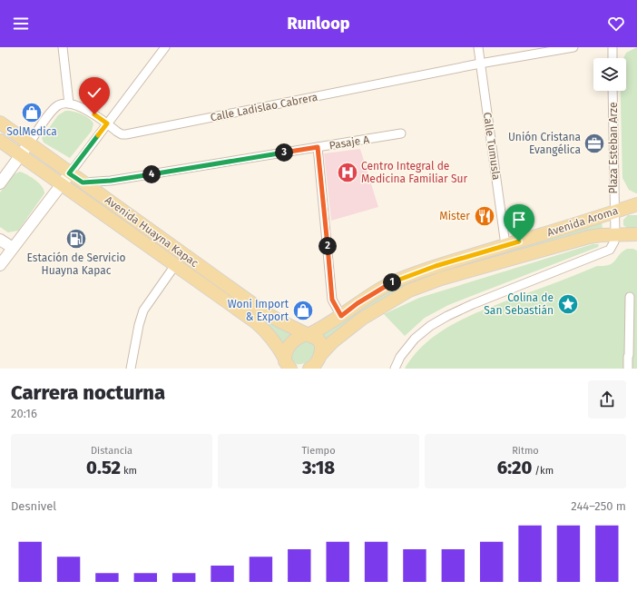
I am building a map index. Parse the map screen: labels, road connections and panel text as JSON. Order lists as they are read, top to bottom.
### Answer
{
  "streets": {
    "main road": ["Avenida Aroma", "Avenida Huayna Kapac"],
    "street": [
      "Calle Ladislao Cabrera",
      "Pasaje A",
      "Calle Tumusla",
      "Plaza Esteban Arze"
    ]
  },
  "crossings": [
    ["Calle Ladislao Cabrera", "Calle Tumusla"],
    ["Pasaje A", "Avenida Huayna Kapac"],
    ["Calle Tumusla", "Avenida Aroma"],
    ["Plaza Esteban Arze", "Avenida Aroma"],
    ["Avenida Aroma", "Avenida Huayna Kapac"]
  ],
  "places": {
    "shop": ["SolMedica", "Woni Import & Export"],
    "office": ["Unión Cristana Evangélica"],
    "hospital": ["Centro Integral de Medicina Familiar Sur"],
    "restaurant": ["Mister"],
    "fuel station": ["Estación de Servicio Huayna Kapac"],
    "place": ["Colina de San Sebastián"]
  },
  "page": {
    "header": "Runloop",
    "pins": [
      "3",
      "4",
      "2",
      "1"
    ],
    "heading": ["Carrera nocturna", "20:16"],
    "stats": [
      ["Distancia", "0.52 km"],
      ["Tiempo", "3:18"],
      ["Ritmo", "6:20 /km"]
    ],
    "chart": ["Desnivel", "244–250 m"]
  }
}
